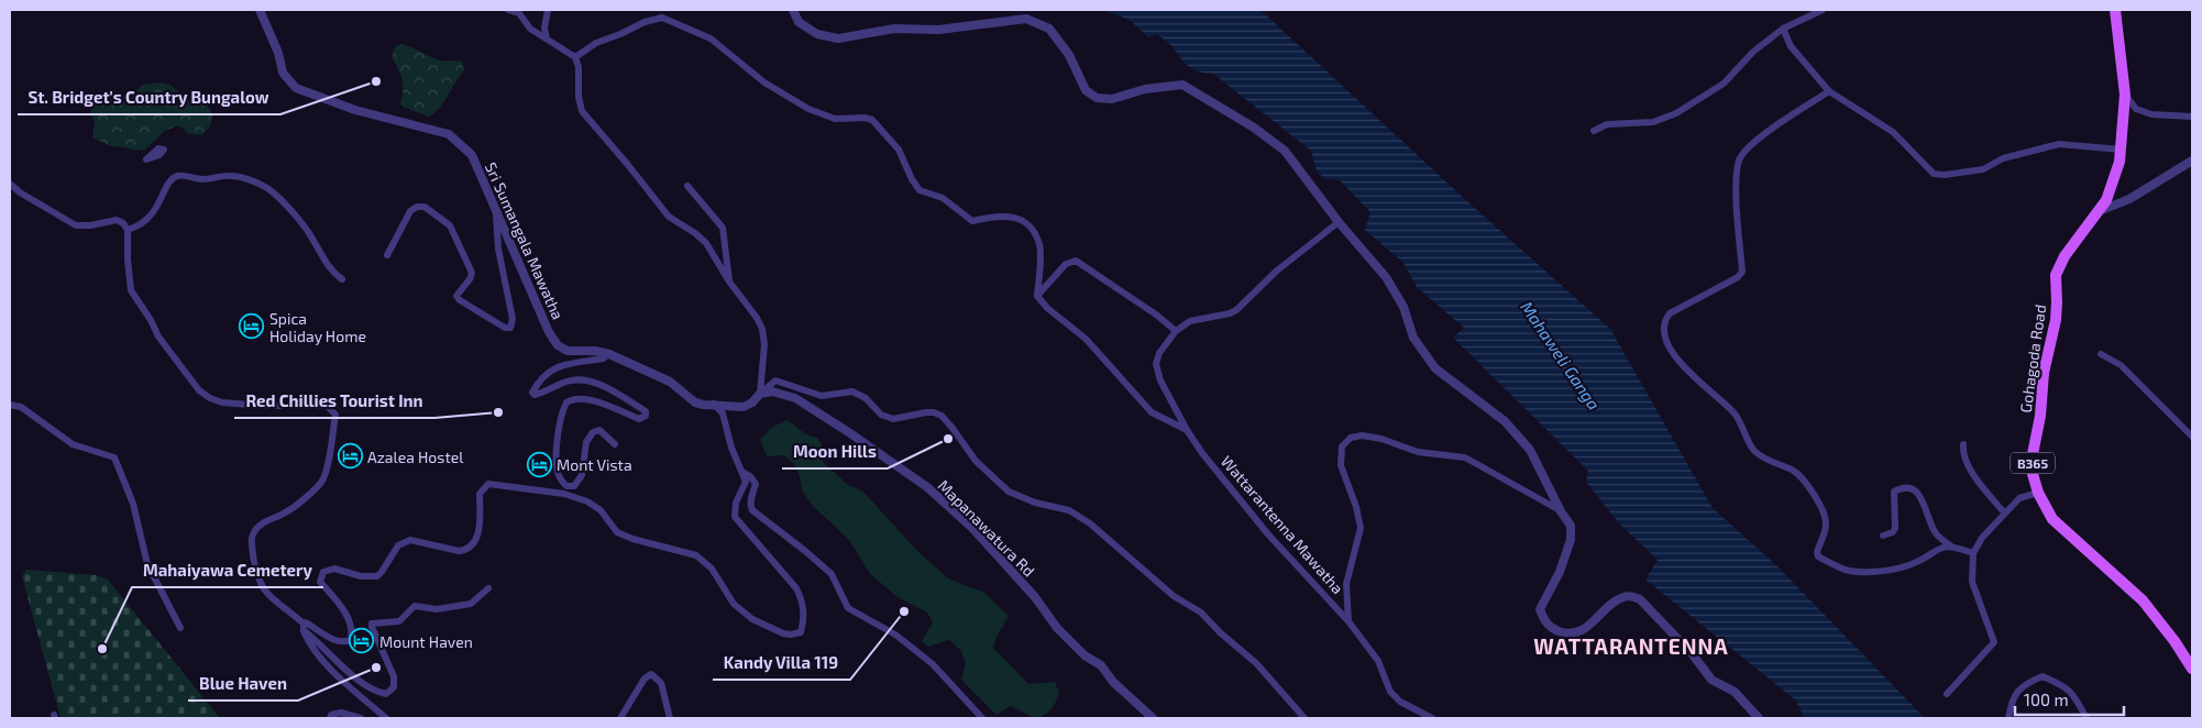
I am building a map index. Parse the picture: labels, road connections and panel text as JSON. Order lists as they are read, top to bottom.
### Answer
{
  "streets": {
    "main road": ["Gohagoda Road", "B365"],
    "street": ["Sri Sumangala Mawatha", "Wattarantenna Mawatha", "Mapanawatura Rd"]
  },
  "districts": ["WATTARANTENNA"],
  "water": ["Mahaweli Ganga"],
  "places": {
    "other": [
      "St. Bridget's Country Bungalow",
      "Red Chillies Tourist Inn",
      "Moon Hills",
      "Kandy Villa 119",
      "Mahaiyawa Cemetery",
      "Blue Haven"
    ],
    "hotel": [
      "Spica Holiday Home",
      "Azalea Hostel",
      "Mont Vista",
      "Mount Haven"
    ]
  },
  "scale_bar": "100 m"
}
